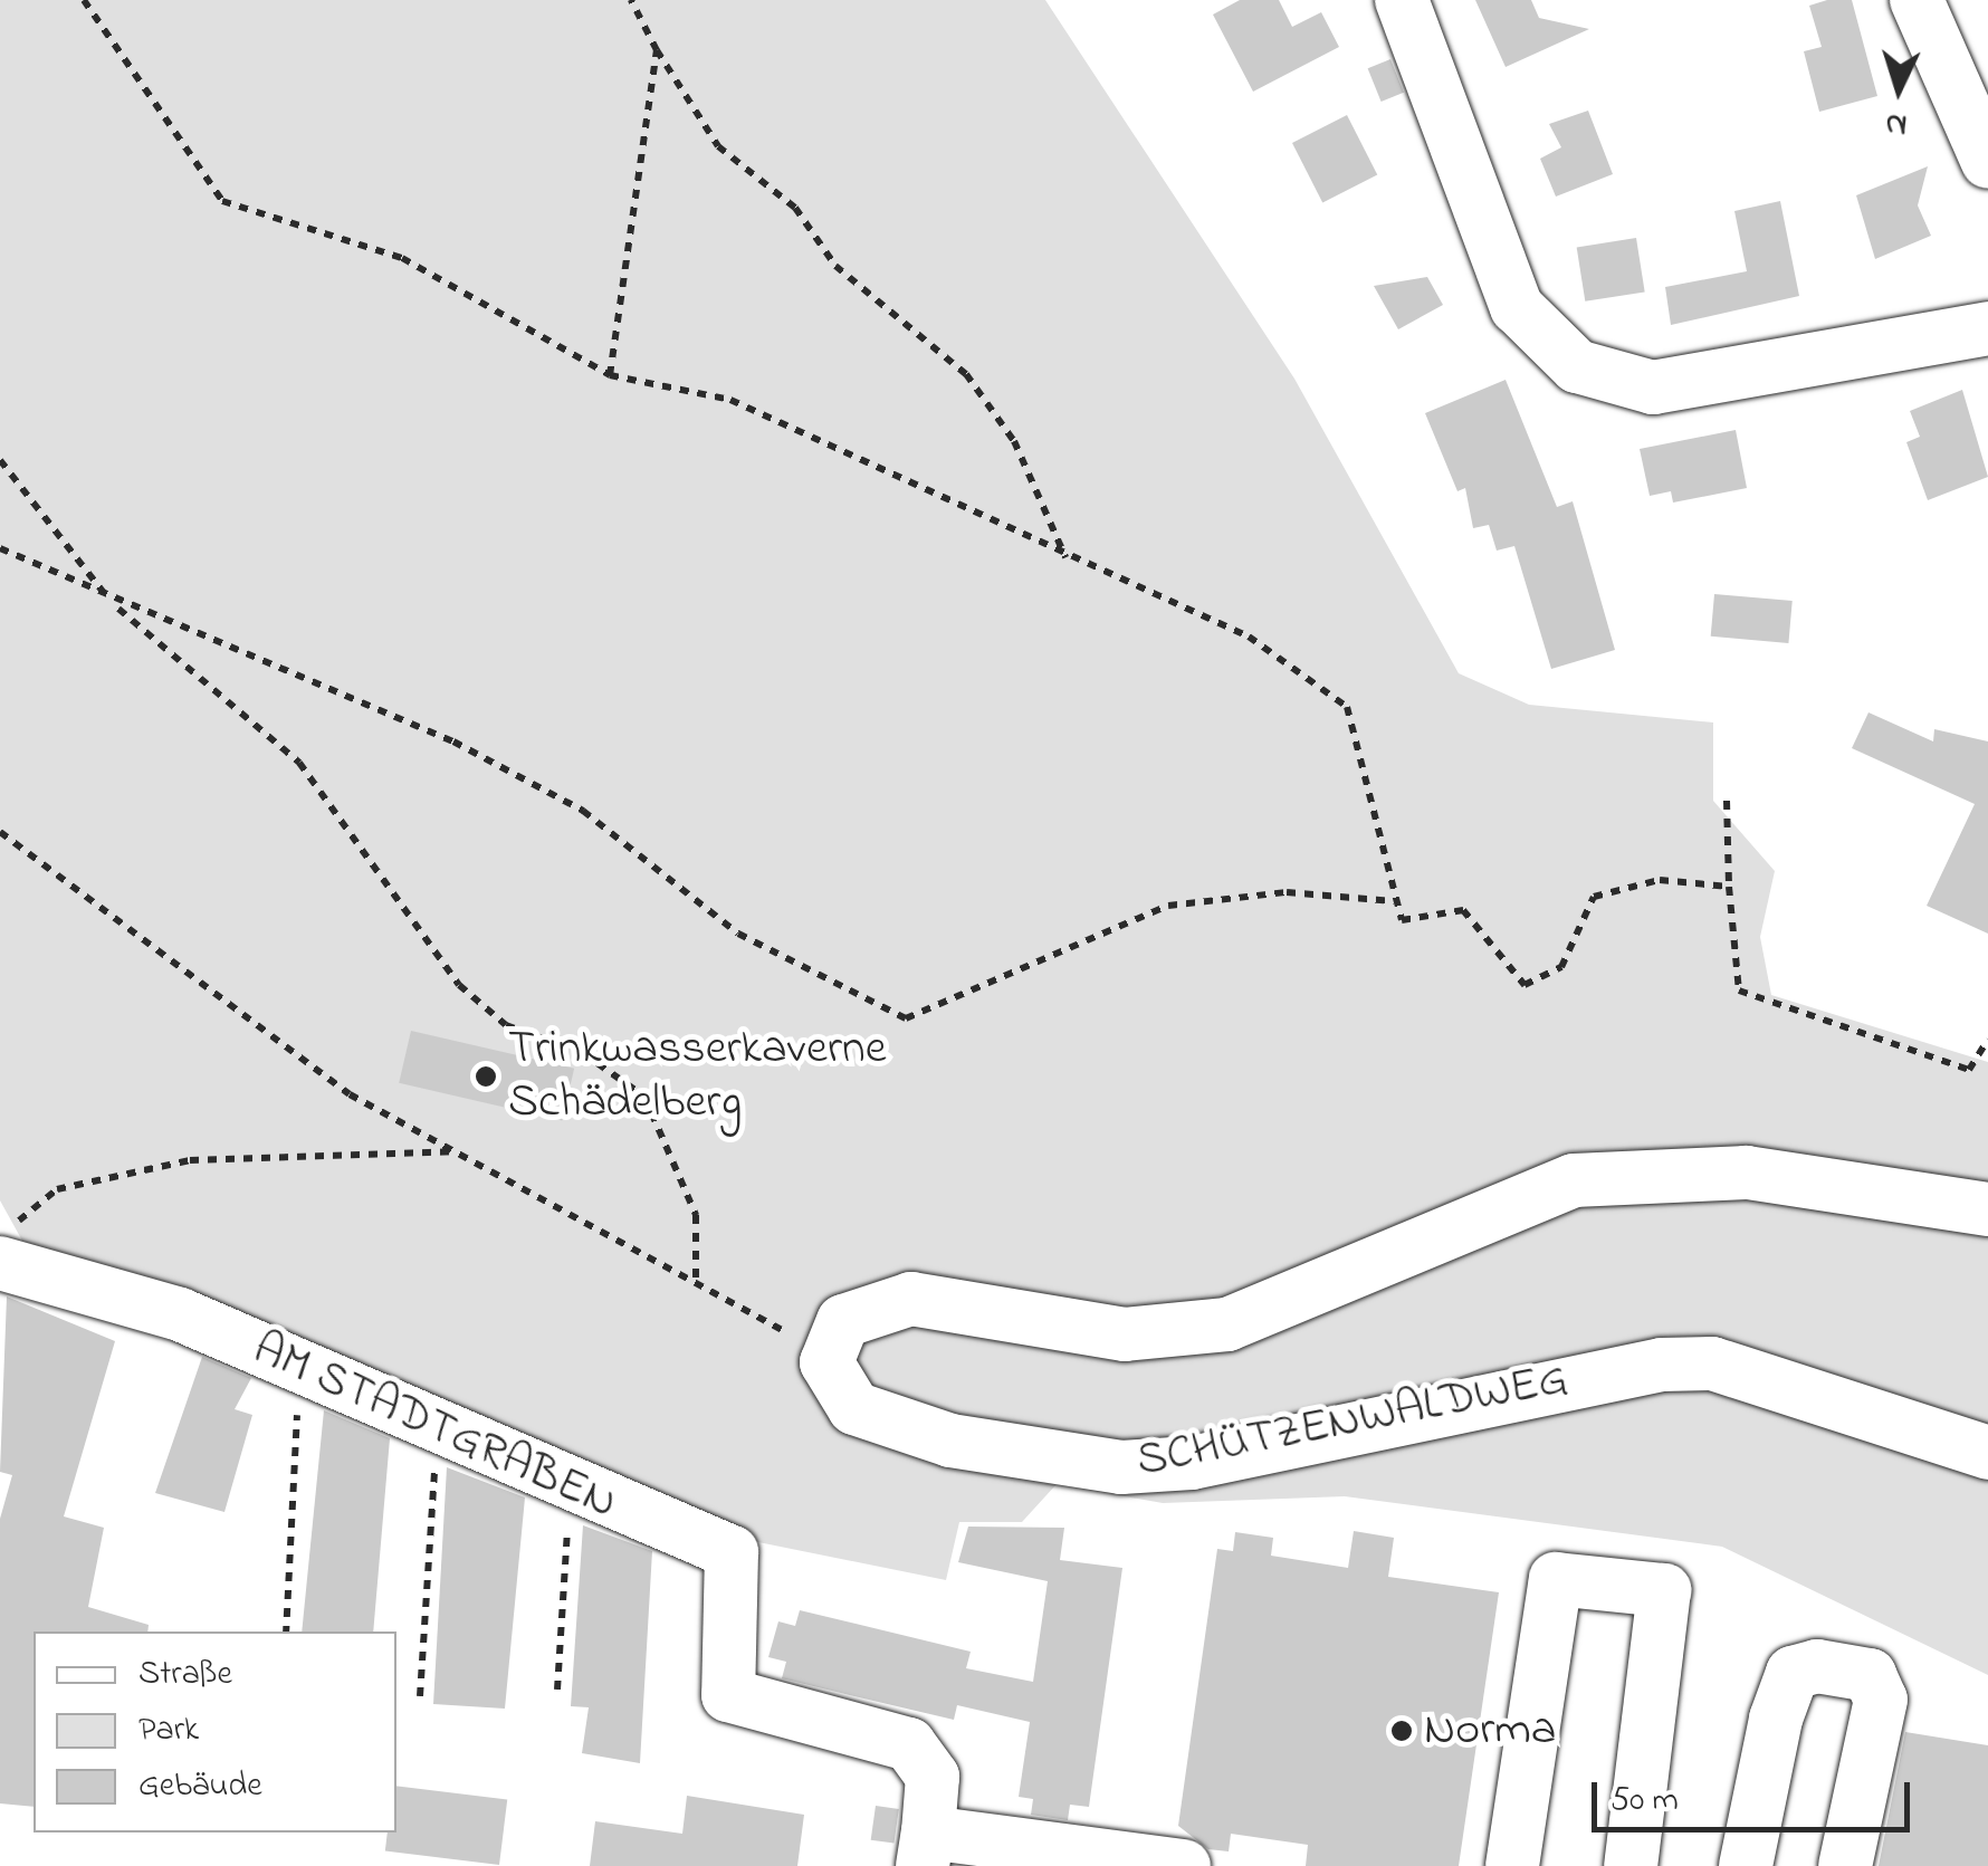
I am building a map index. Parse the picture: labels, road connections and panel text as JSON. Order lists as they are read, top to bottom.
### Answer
{
  "streets": {
    "street": ["SCHÜTZENWALDWEG", "AM STADTGRABEN"]
  },
  "places": ["Trinkwasserkaverne Schädelberg", "Norma"],
  "legend": ["Straße", "Park", "Gebäude"],
  "scale_bar": "50 m",
  "north": "bottom"
}
